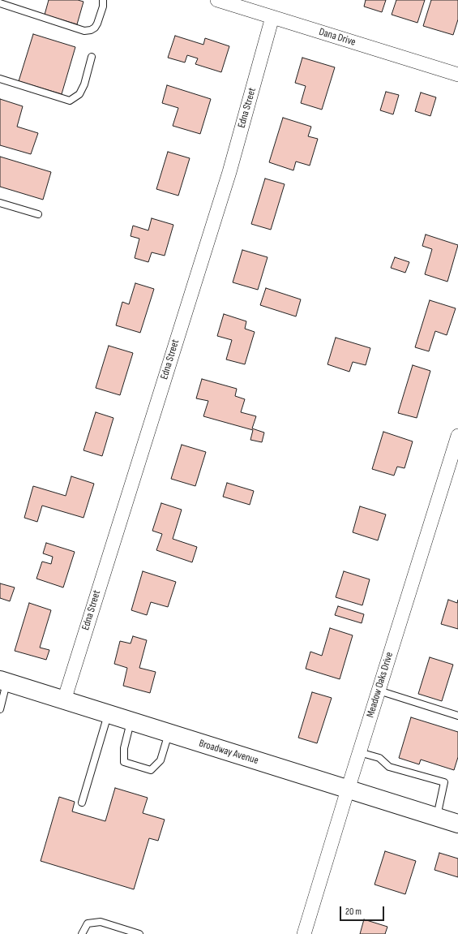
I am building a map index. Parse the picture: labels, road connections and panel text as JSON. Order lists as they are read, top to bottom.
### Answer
{
  "streets": {
    "main road": ["Broadway Avenue"],
    "street": ["Dana Drive", "Edna Street", "Meadow Oaks Drive"]
  },
  "crossings": [
    ["Dana Drive", "Edna Street"],
    ["Edna Street", "Broadway Avenue"],
    ["Meadow Oaks Drive", "Broadway Avenue"]
  ],
  "scale_bar": "20 m"
}
